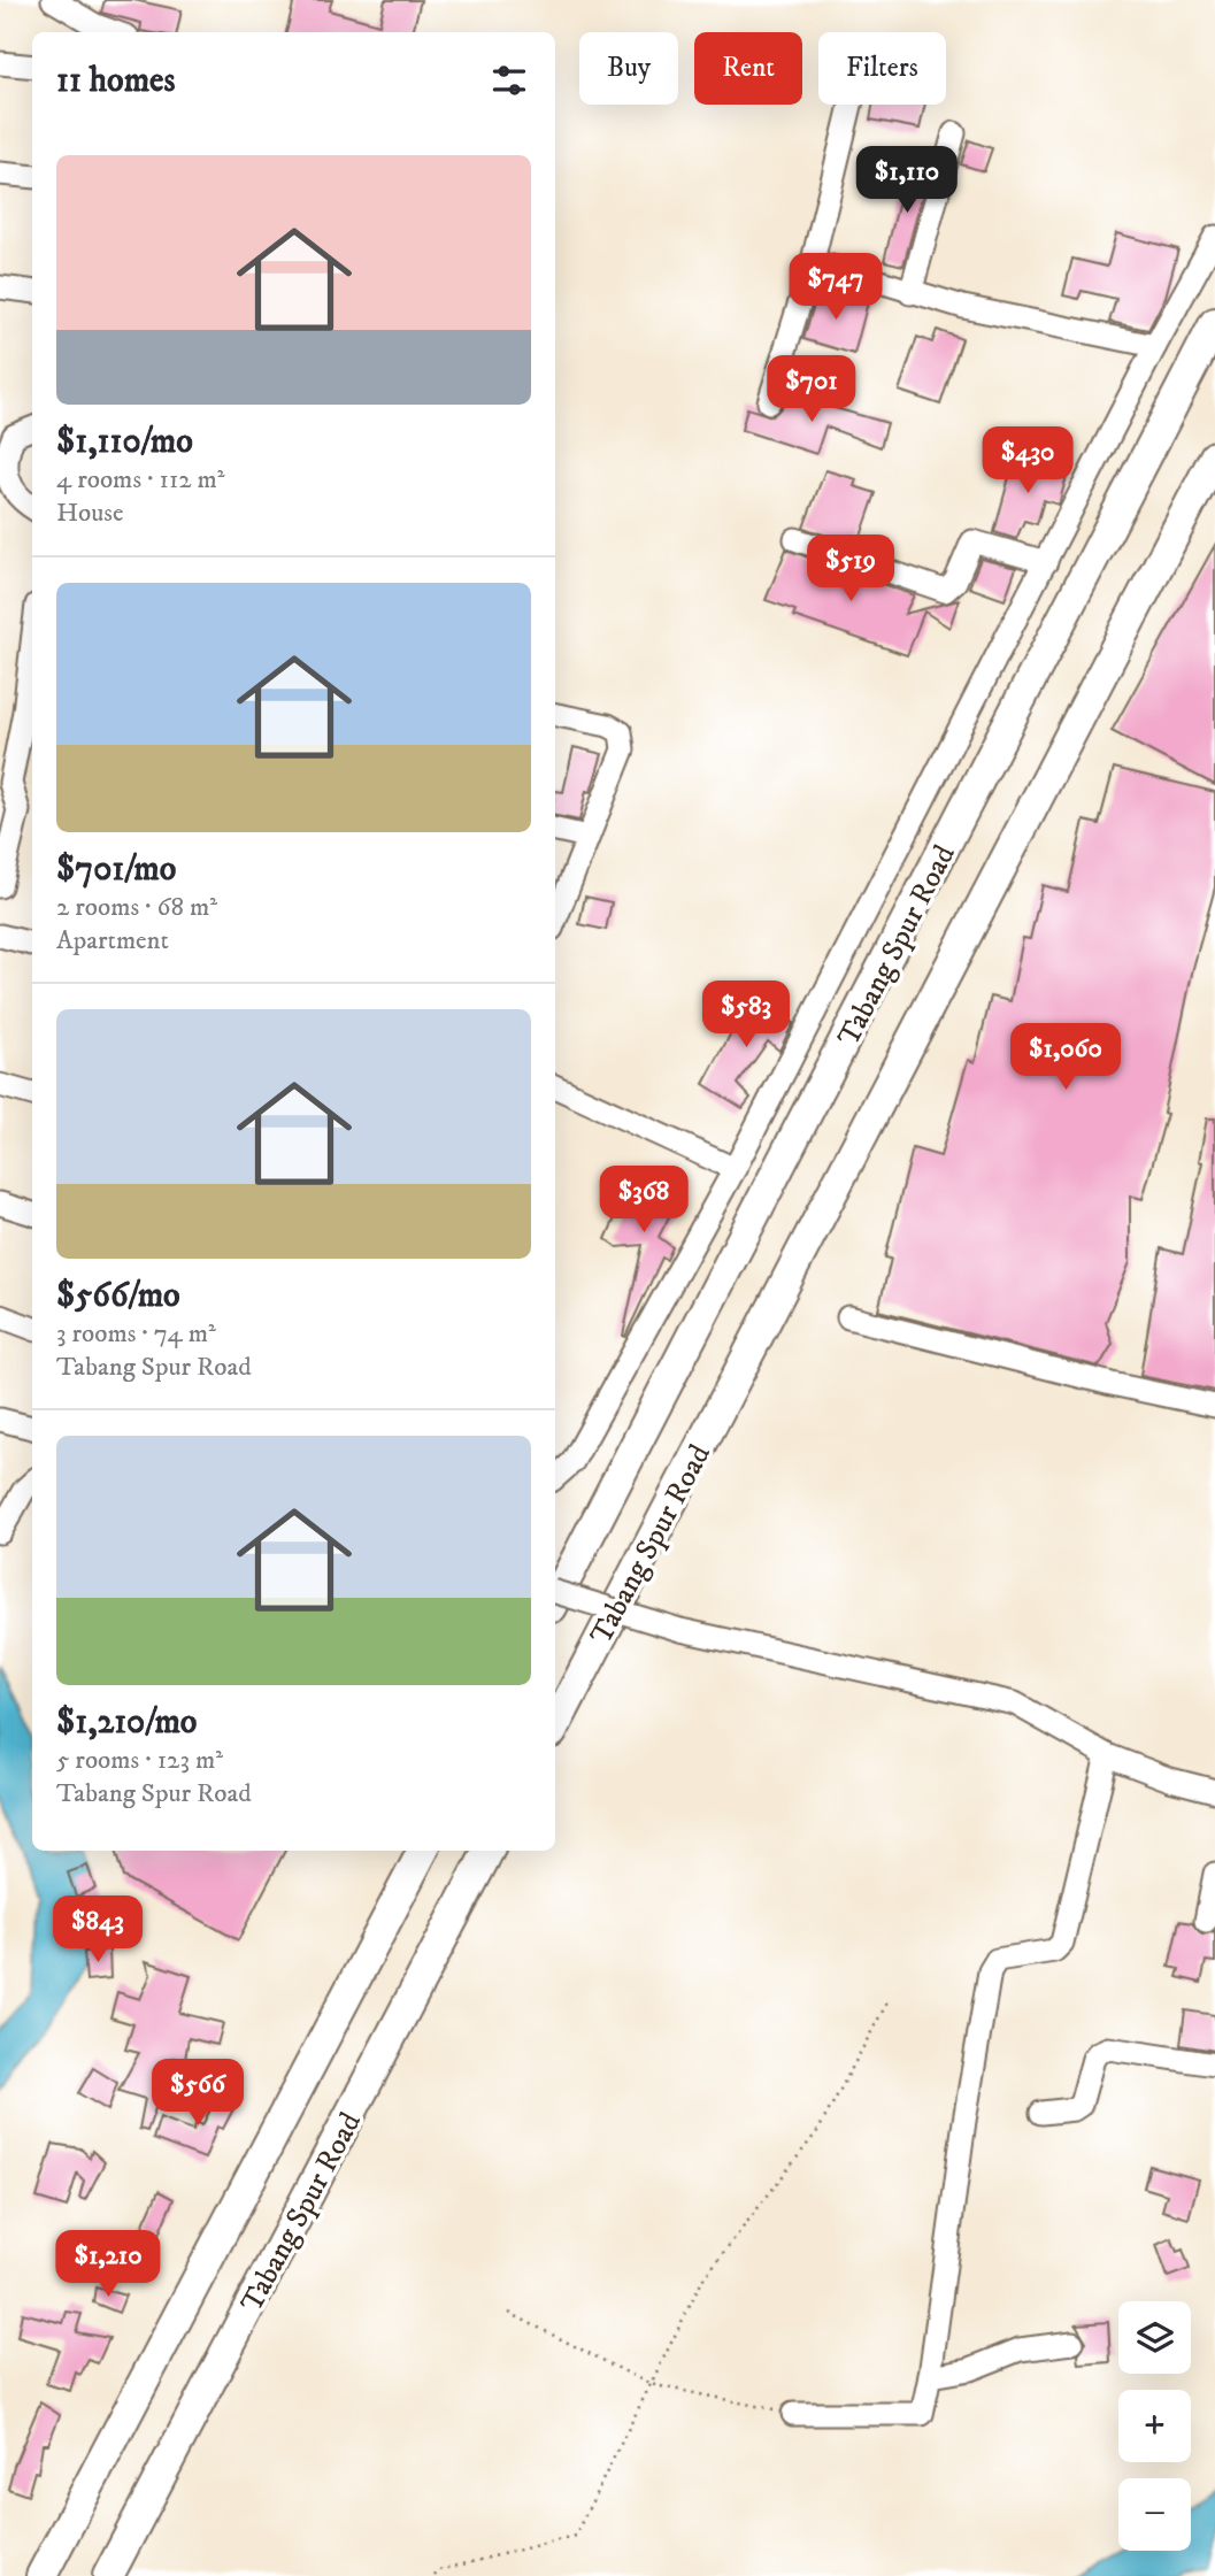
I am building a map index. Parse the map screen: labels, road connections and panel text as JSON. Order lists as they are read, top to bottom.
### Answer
{
  "streets": {
    "highway": ["Tabang Spur Road"]
  },
  "page": {
    "chip": ["Buy", "Rent", "Filters"],
    "heading": "11 homes",
    "list": [
      {
        "name": "$1,110/mo",
        "note": "4 rooms · 112 m² · House"
      },
      {
        "name": "$701/mo",
        "note": "2 rooms · 68 m² · Apartment"
      },
      {
        "name": "$566/mo",
        "note": "3 rooms · 74 m² · Tabang Spur Road"
      },
      {
        "name": "$1,210/mo",
        "note": "5 rooms · 123 m² · Tabang Spur Road"
      }
    ],
    "price": [
      "$1,110",
      "$747",
      "$701",
      "$430",
      "$519",
      "$583",
      "$1,060",
      "$368",
      "$843",
      "$566",
      "$1,210"
    ],
    "map_buttons": ["+", "−"]
  }
}
